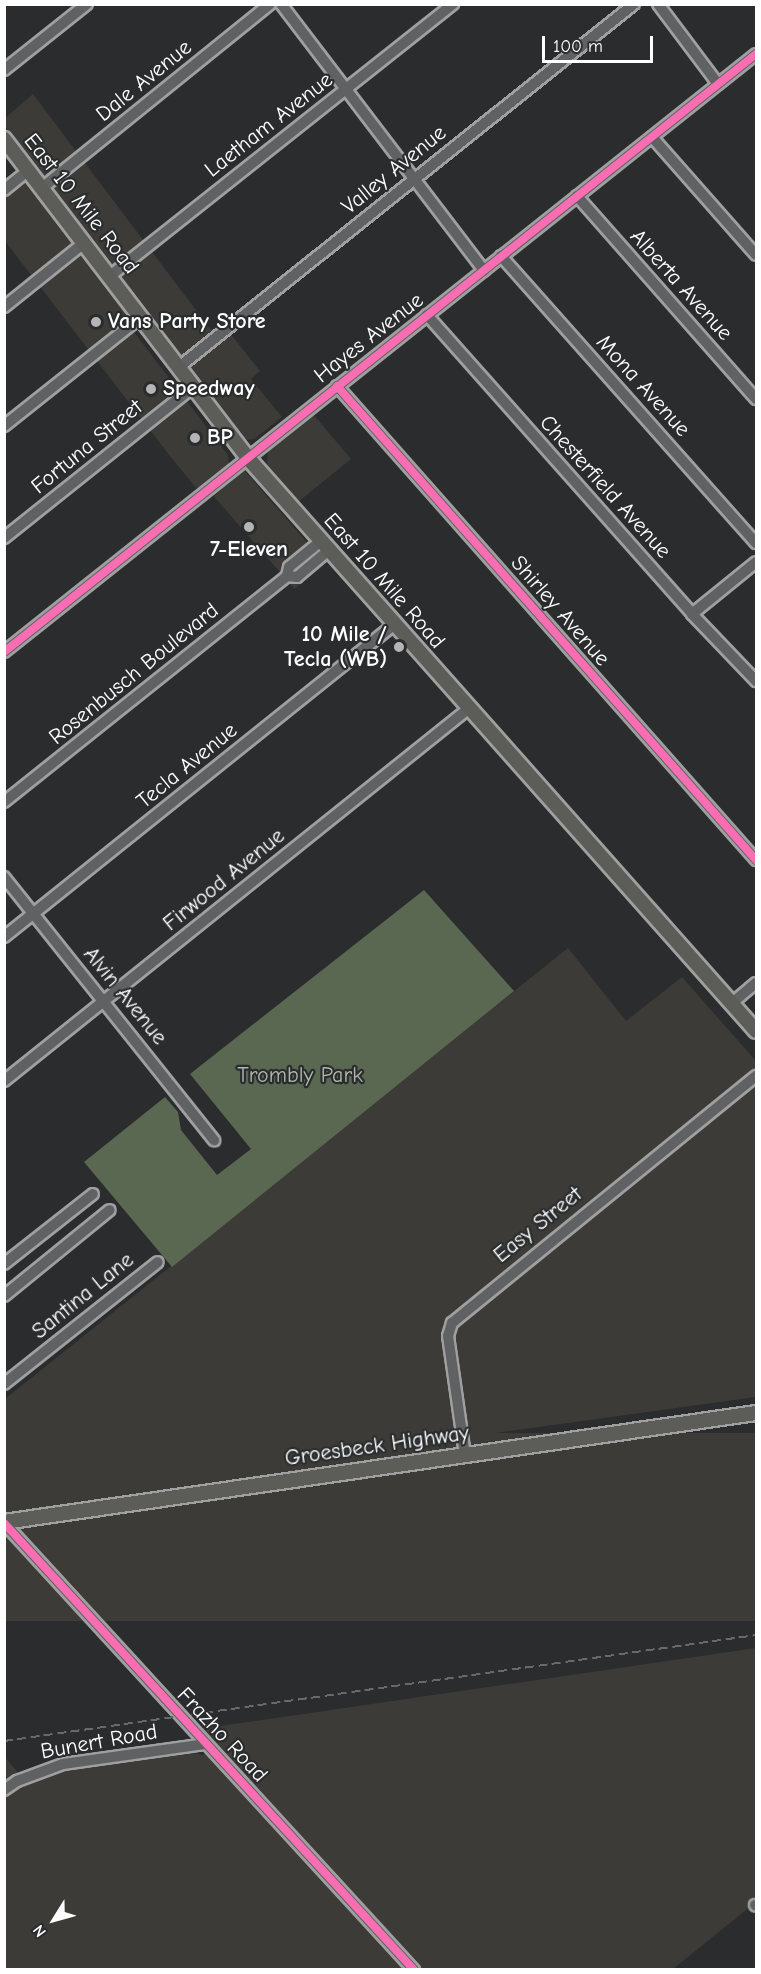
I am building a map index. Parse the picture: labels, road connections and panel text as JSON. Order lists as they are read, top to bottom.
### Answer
{
  "streets": {
    "main road": ["East 10 Mile Road", "Groesbeck Highway"],
    "street": [
      "Dale Avenue",
      "Laetham Avenue",
      "Valley Avenue",
      "Alberta Avenue",
      "Hayes Avenue",
      "Mona Avenue",
      "Fortuna Street",
      "Chesterfield Avenue",
      "Shirley Avenue",
      "Rosenbusch Boulevard",
      "Tecla Avenue",
      "Firwood Avenue",
      "Alvin Avenue",
      "Easy Street",
      "Santina Lane",
      "Frazho Road",
      "Bunert Road"
    ]
  },
  "crossings": [
    ["Dale Avenue", "East 10 Mile Road"],
    ["Laetham Avenue", "East 10 Mile Road"],
    ["Valley Avenue", "East 10 Mile Road"],
    ["East 10 Mile Road", "Hayes Avenue"],
    ["East 10 Mile Road", "Fortuna Street"],
    ["East 10 Mile Road", "Rosenbusch Boulevard"],
    ["East 10 Mile Road", "Tecla Avenue"],
    ["East 10 Mile Road", "Firwood Avenue"],
    ["Alberta Avenue", "Hayes Avenue"],
    ["Hayes Avenue", "Mona Avenue"],
    ["Hayes Avenue", "Chesterfield Avenue"],
    ["Hayes Avenue", "Shirley Avenue"],
    ["Tecla Avenue", "Alvin Avenue"],
    ["Firwood Avenue", "Alvin Avenue"],
    ["Easy Street", "Groesbeck Highway"],
    ["Groesbeck Highway", "Frazho Road"],
    ["Frazho Road", "Bunert Road"]
  ],
  "parks": ["Trombly Park"],
  "places": [
    "Vans Party Store",
    "Speedway",
    "BP",
    "7-Eleven",
    "10 Mile / Tecla (WB)"
  ],
  "scale_bar": "100 m",
  "north": "bottom left"
}
